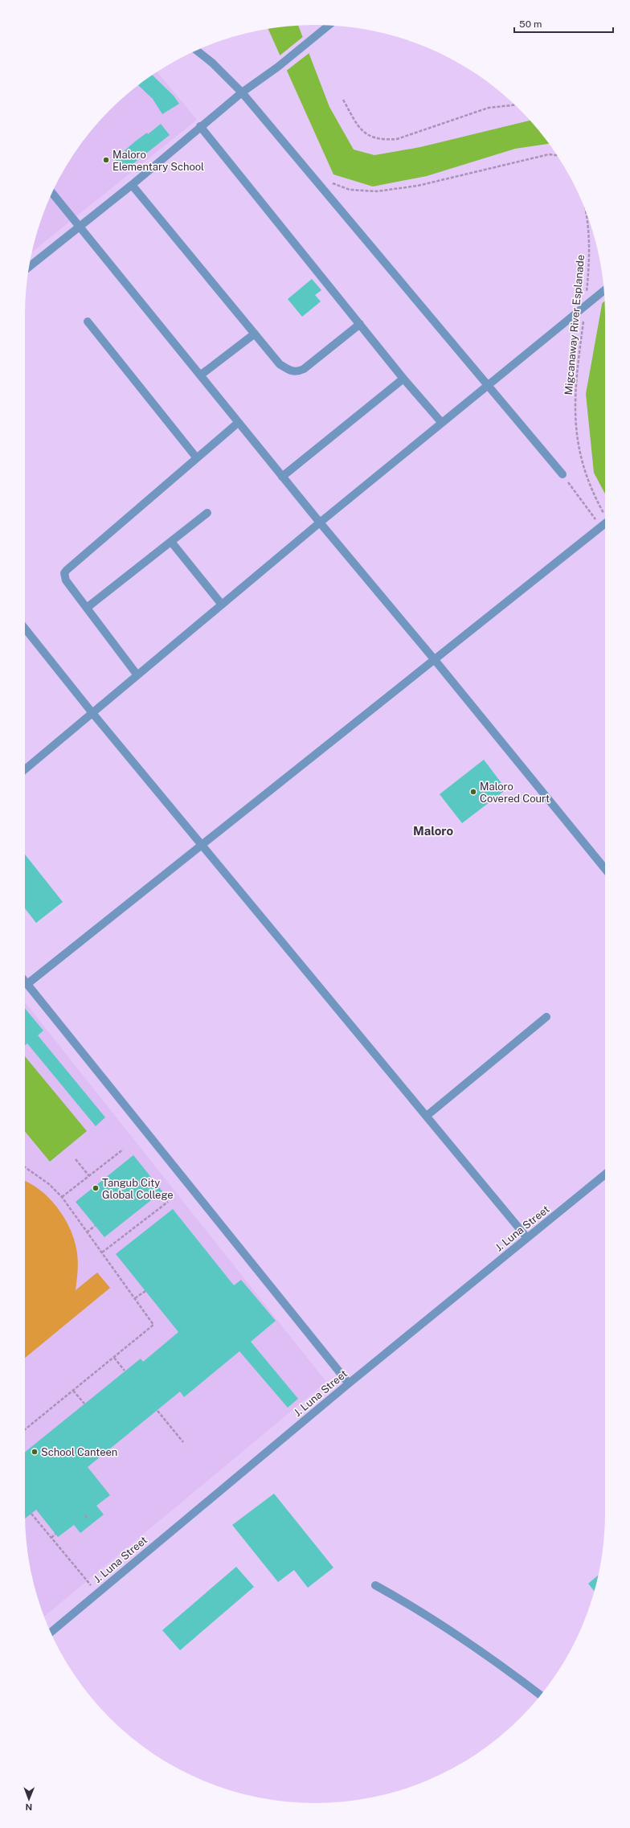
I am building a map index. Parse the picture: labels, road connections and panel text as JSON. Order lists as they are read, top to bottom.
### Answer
{
  "streets": {
    "street": ["J. Luna Street"],
    "path": ["Migcanaway River Esplanade"]
  },
  "districts": ["Maloro"],
  "places": [
    "Maloro Elementary School",
    "Maloro Covered Court",
    "Tangub City Global College",
    "School Canteen"
  ],
  "scale_bar": "50 m",
  "north": "bottom"
}
